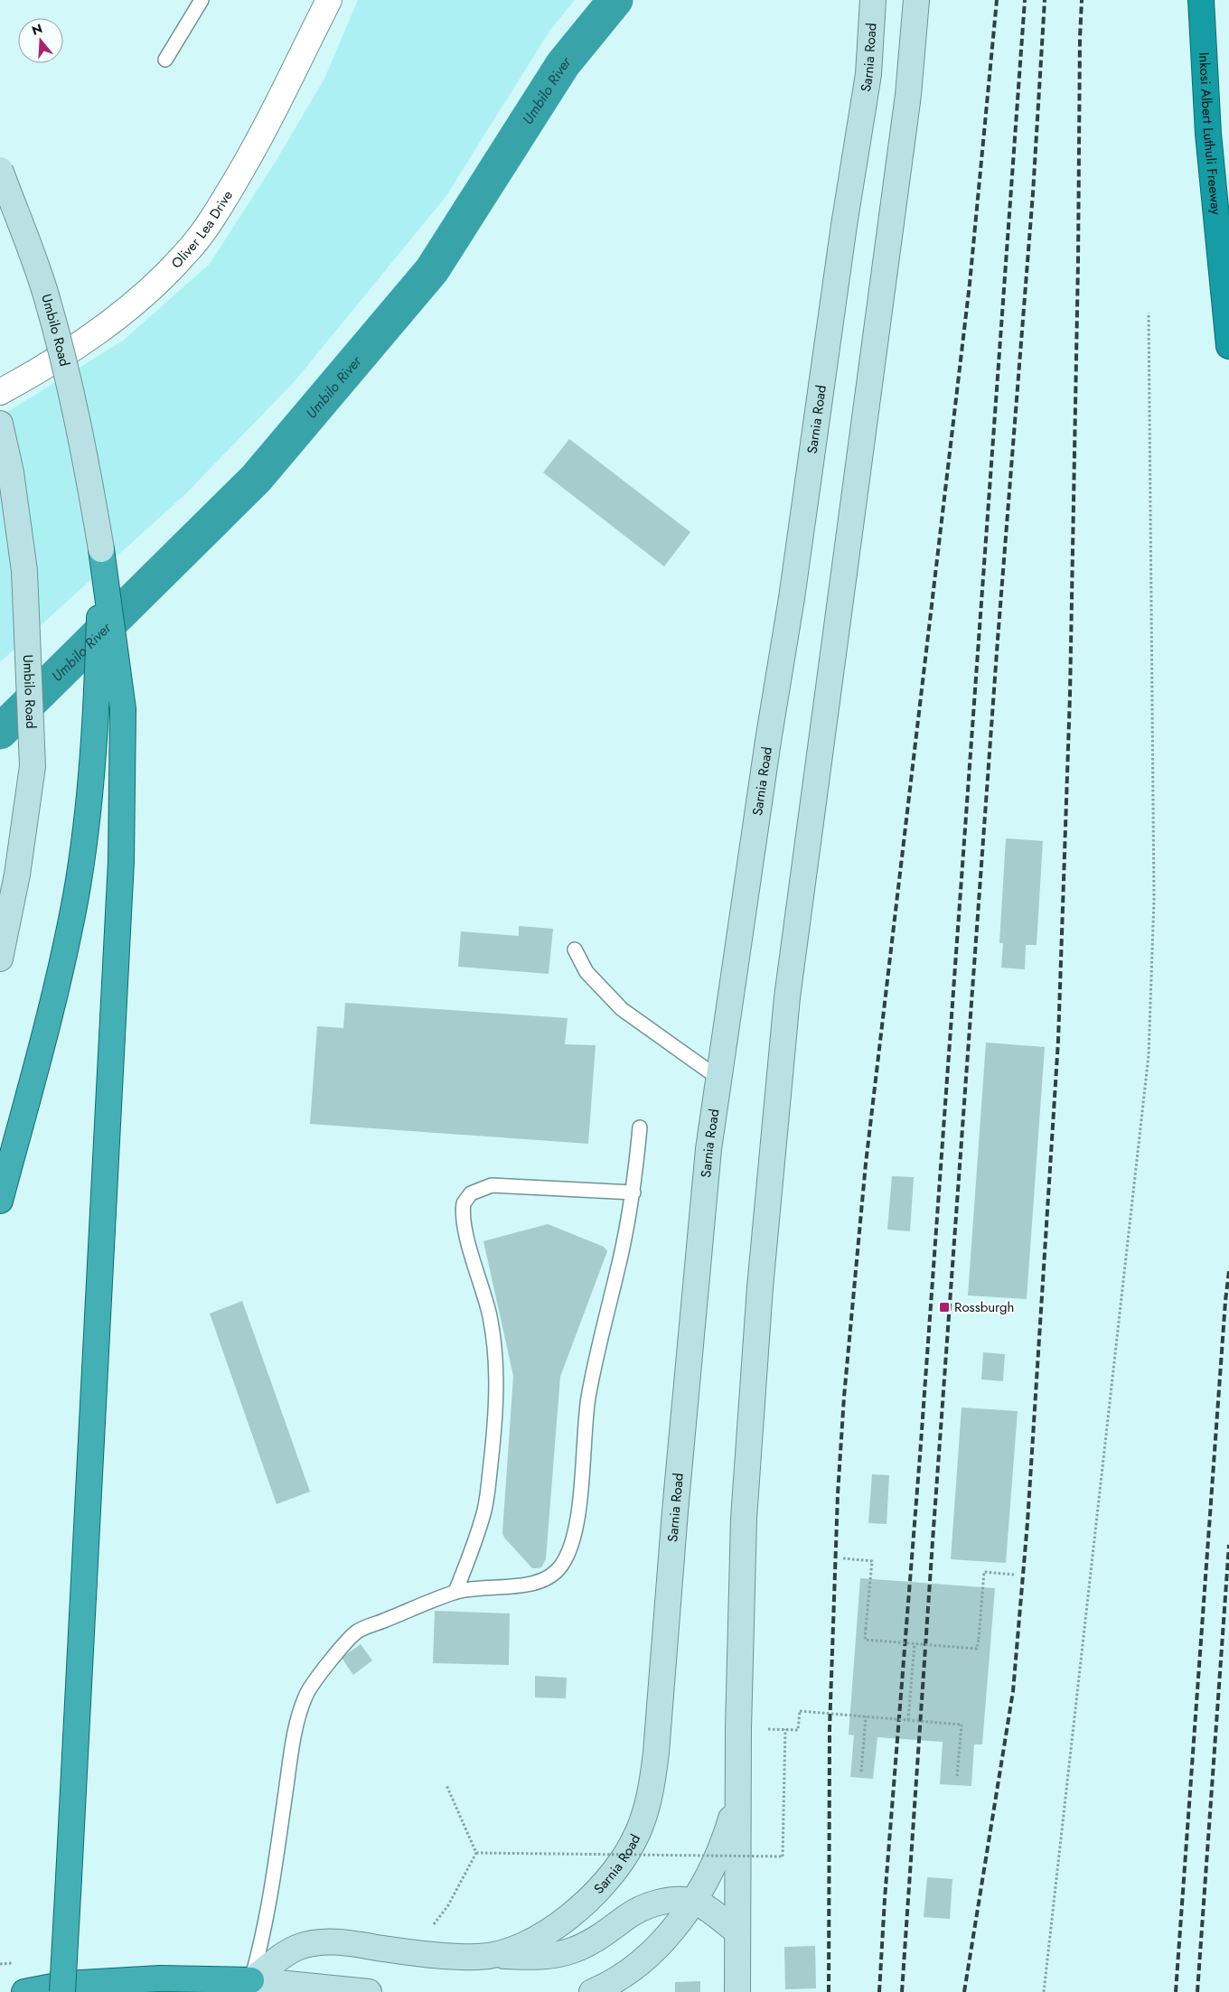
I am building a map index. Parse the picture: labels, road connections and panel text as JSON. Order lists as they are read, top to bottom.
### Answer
{
  "streets": {
    "highway": ["Inkosi Albert Luthuli Freeway"],
    "main road": ["Sarnia Road", "Umbilo Road"],
    "street": ["Oliver Lea Drive"]
  },
  "water": ["Umbilo River"],
  "places": {
    "transit": ["Rossburgh"]
  },
  "north": "top"
}
